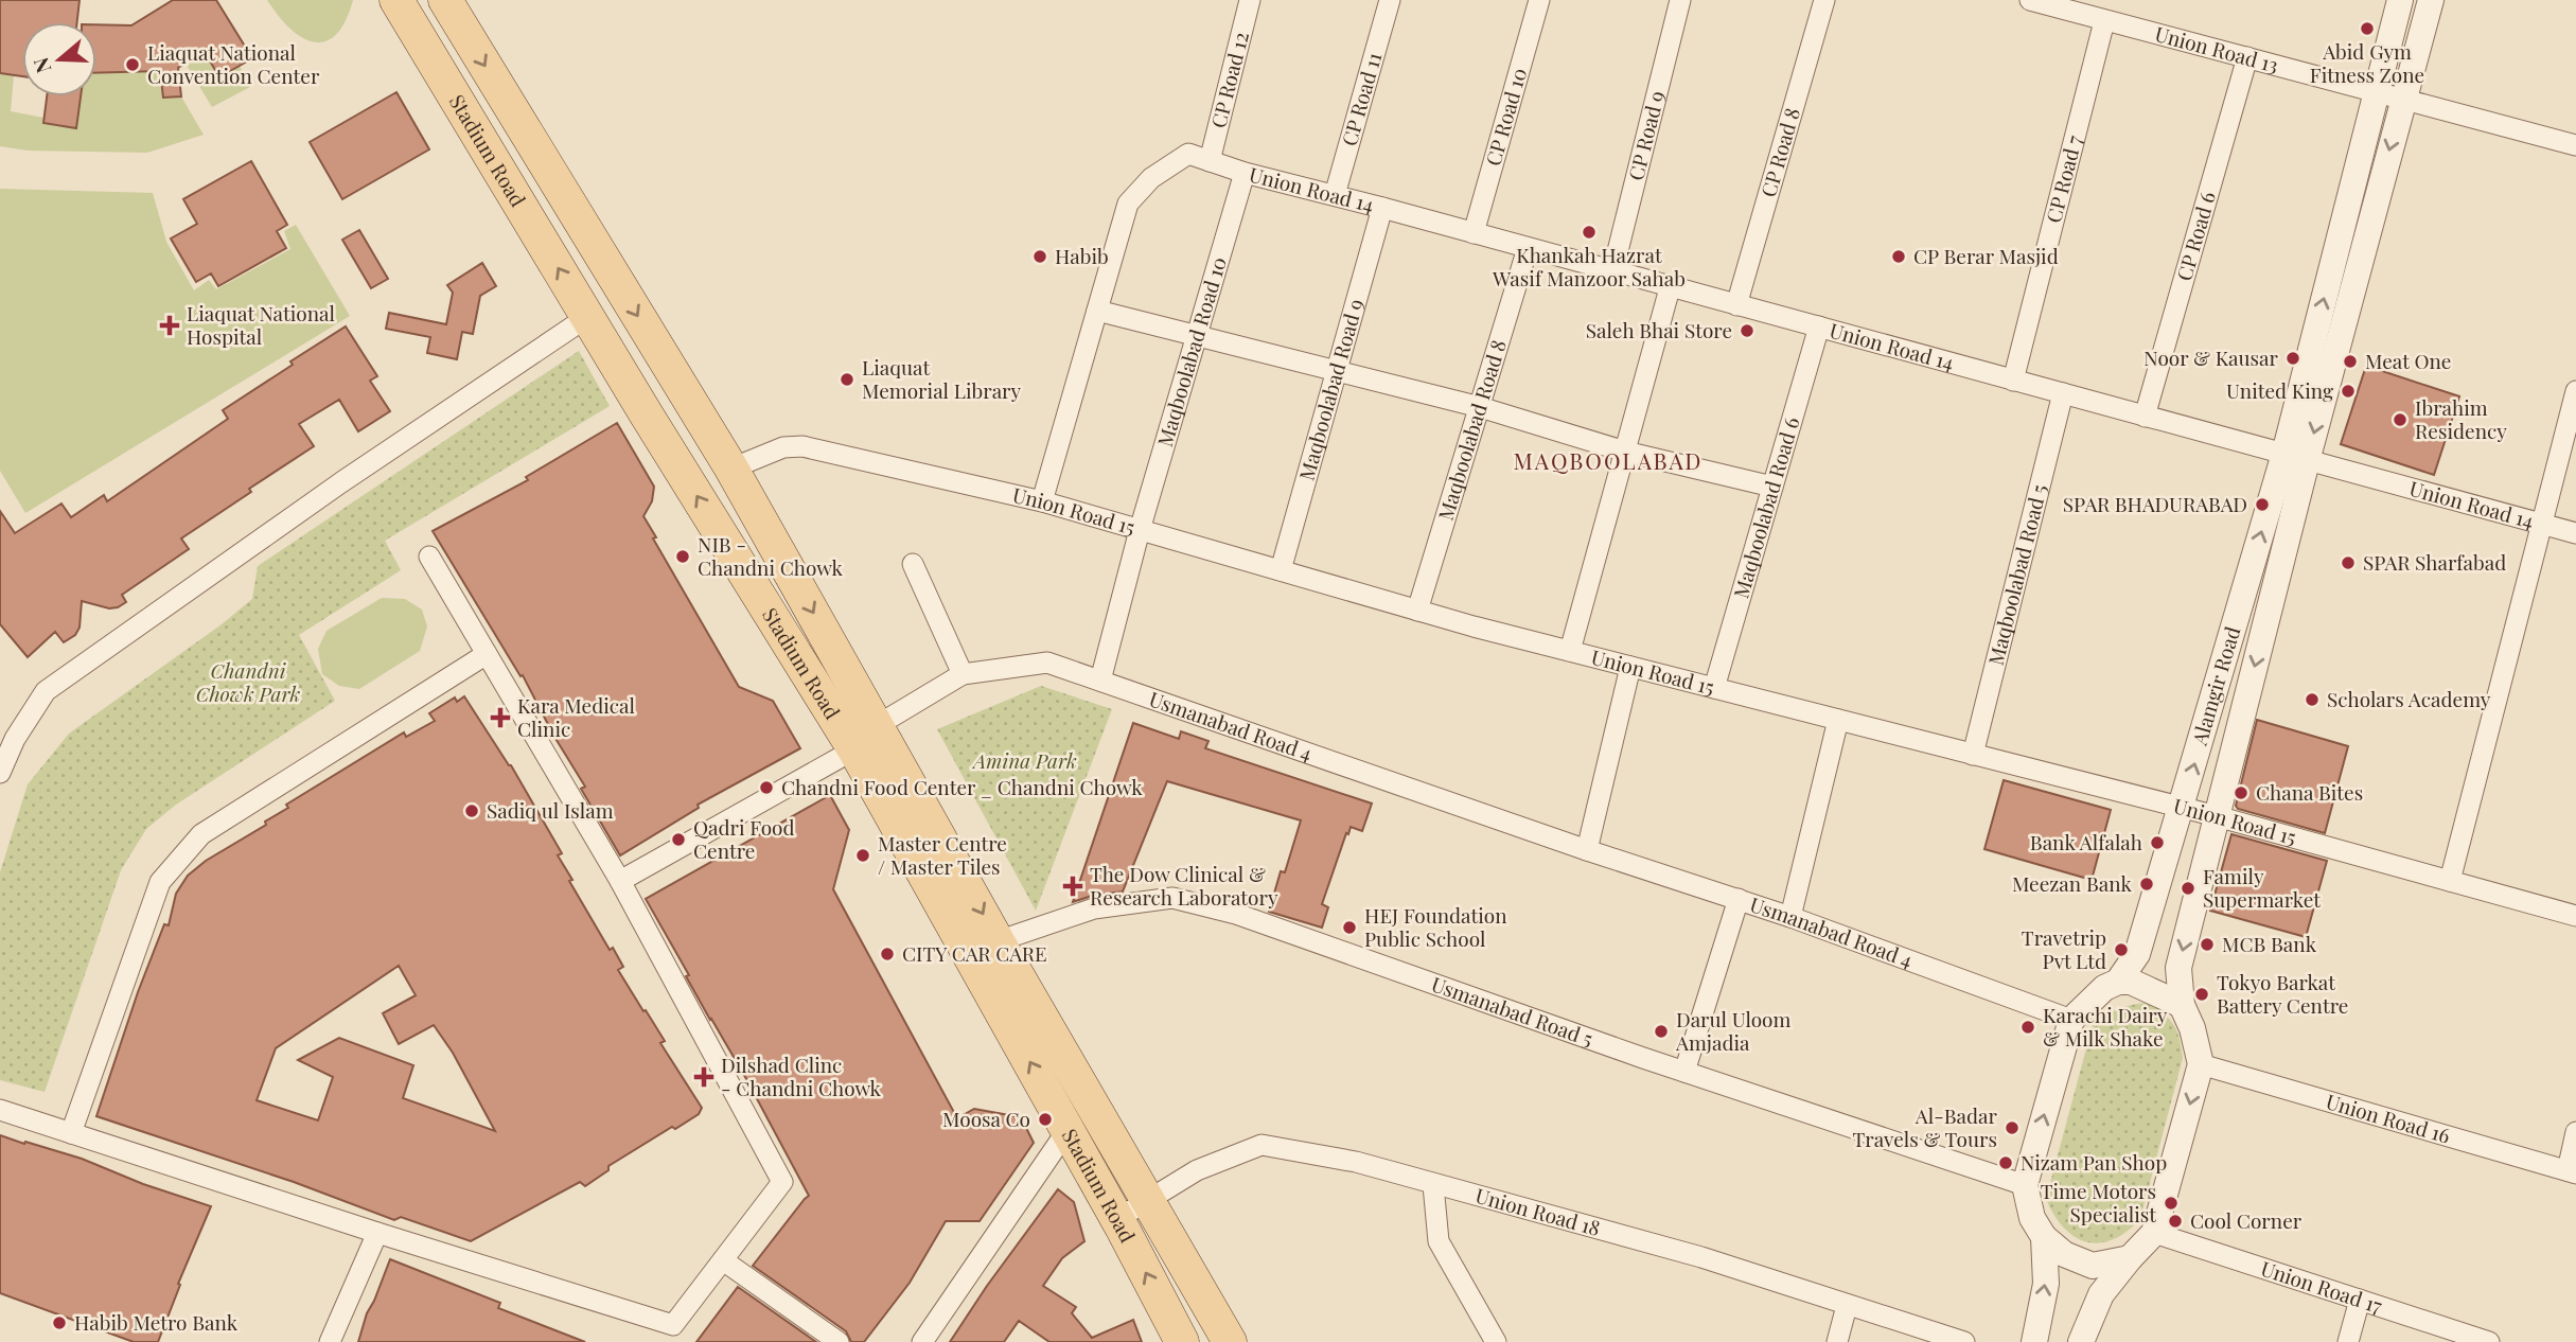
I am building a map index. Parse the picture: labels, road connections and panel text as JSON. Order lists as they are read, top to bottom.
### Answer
{
  "streets": {
    "main road": ["Stadium Road"],
    "street": [
      "Union Road 13",
      "CP Road 12",
      "CP Road 11",
      "CP Road 10",
      "CP Road 9",
      "CP Road 8",
      "CP Road 7",
      "Union Road 14",
      "CP Road 6",
      "Maqboolabad Road 10",
      "Maqboolabad Road 9",
      "Maqboolabad Road 8",
      "Maqboolabad Road 6",
      "Union Road 15",
      "Maqboolabad Road 5",
      "Alamgir Road",
      "Usmanabad Road 4",
      "Usmanabad Road 5",
      "Union Road 16",
      "Union Road 18",
      "Union Road 17"
    ]
  },
  "crossings": [
    ["Union Road 13", "CP Road 7"],
    ["Union Road 13", "CP Road 6"],
    ["Union Road 13", "Alamgir Road"],
    ["CP Road 12", "Union Road 14"],
    ["CP Road 11", "Union Road 14"],
    ["CP Road 10", "Union Road 14"],
    ["CP Road 9", "Union Road 14"],
    ["Stadium Road", "Union Road 15"],
    ["Stadium Road", "Usmanabad Road 4"],
    ["Stadium Road", "Usmanabad Road 5"],
    ["Stadium Road", "Union Road 18"],
    ["CP Road 8", "Union Road 14"],
    ["CP Road 7", "Union Road 14"],
    ["Union Road 14", "CP Road 6"],
    ["Union Road 14", "Maqboolabad Road 10"],
    ["Union Road 14", "Maqboolabad Road 9"],
    ["Union Road 14", "Maqboolabad Road 8"],
    ["Union Road 14", "Maqboolabad Road 6"],
    ["Union Road 14", "Maqboolabad Road 5"],
    ["Union Road 14", "Alamgir Road"],
    ["Maqboolabad Road 10", "Union Road 15"],
    ["Maqboolabad Road 9", "Union Road 15"],
    ["Maqboolabad Road 8", "Union Road 15"],
    ["Maqboolabad Road 6", "Union Road 15"],
    ["Union Road 15", "Maqboolabad Road 5"],
    ["Union Road 15", "Alamgir Road"],
    ["Alamgir Road", "Usmanabad Road 4"],
    ["Alamgir Road", "Union Road 16"],
    ["Alamgir Road", "Union Road 17"]
  ],
  "districts": ["MAQBOOLABAD"],
  "parks": ["Chandni Chowk Park", "Amina Park"],
  "places": {
    "other": [
      "Abid Gym Fitness Zone",
      "Liaquat National Convention Center",
      "Khankah Hazrat Wasif Manzoor Sahab",
      "Habib",
      "CP Berar Masjid",
      "Saleh Bhai Store",
      "Noor & Kausar",
      "Meat One",
      "Liaquat Memorial Library",
      "United King",
      "Ibrahim Residency",
      "SPAR BHADURABAD",
      "NIB - Chandni Chowk",
      "SPAR Sharfabad",
      "Scholars Academy",
      "Chandni Food Center _ Chandni Chowk",
      "Chana Bites",
      "Sadiq ul Islam",
      "Qadri Food Centre",
      "Bank Alfalah",
      "Master Centre / Master Tiles",
      "Meezan Bank",
      "Family Supermarket",
      "HEJ Foundation Public School",
      "MCB Bank",
      "Travetrip Pvt Ltd",
      "CITY CAR CARE",
      "Tokyo Barkat Battery Centre",
      "Karachi Dairy & Milk Shake",
      "Darul Uloom Amjadia",
      "Moosa Co",
      "Al-Badar Travels & Tours",
      "Nizam Pan Shop",
      "Time Motors Specialist",
      "Cool Corner",
      "Habib Metro Bank"
    ],
    "health": [
      "Liaquat National Hospital",
      "Kara Medical Clinic",
      "The Dow Clinical & Research Laboratory",
      "Dilshad Clinc - Chandni Chowk"
    ]
  },
  "north": "left"
}
